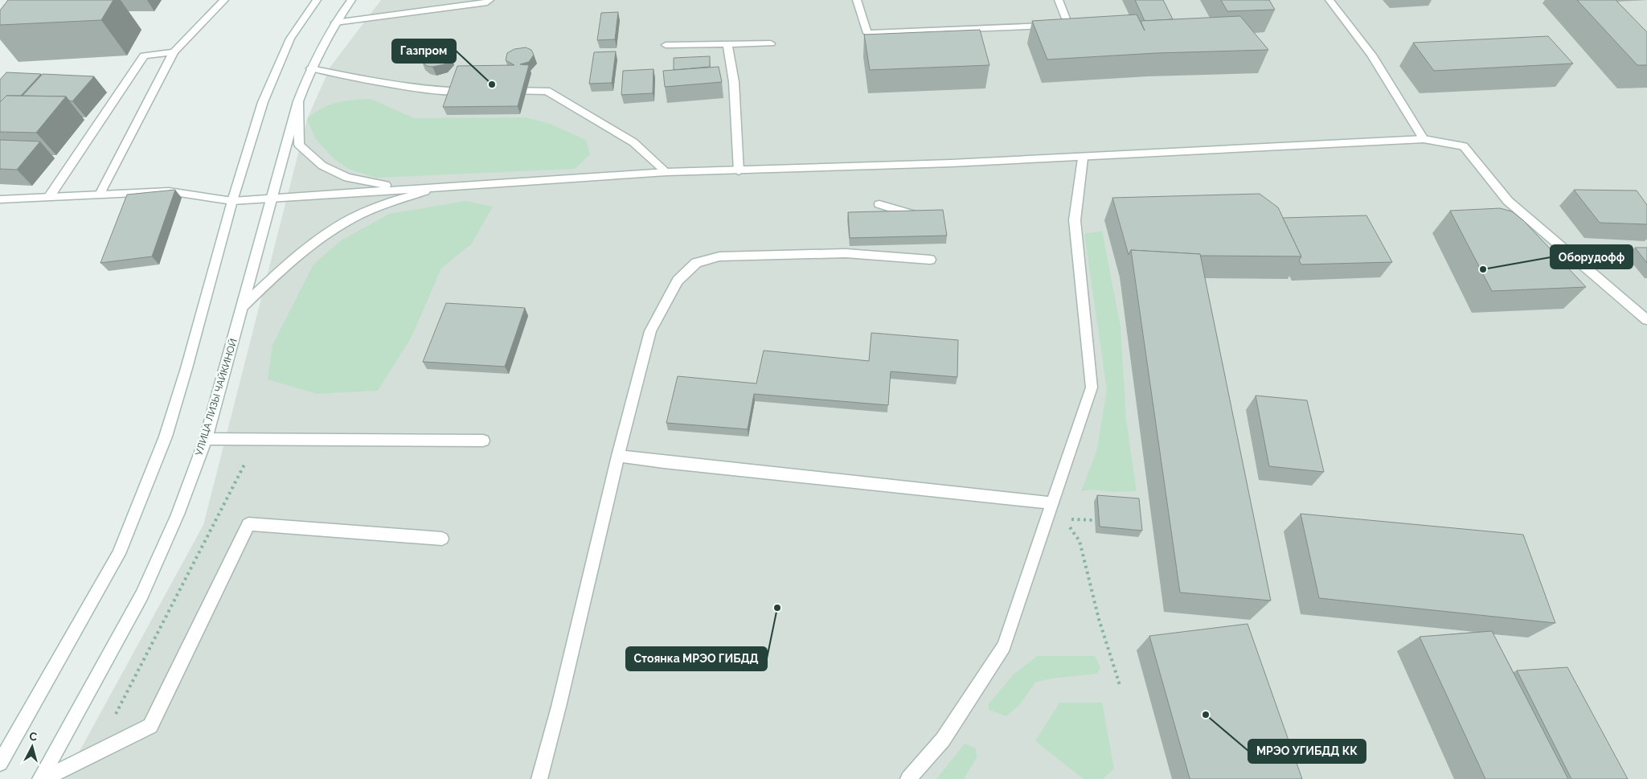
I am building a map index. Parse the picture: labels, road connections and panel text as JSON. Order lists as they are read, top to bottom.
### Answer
{
  "streets": {
    "street": ["УЛИЦА ЛИЗЫ ЧАЙКИНОЙ"]
  },
  "places": [
    "Газпром",
    "Оборудофф",
    "Стоянка МРЭО ГИБДД",
    "МРЭО УГИБДД КК"
  ],
  "north": "top"
}
